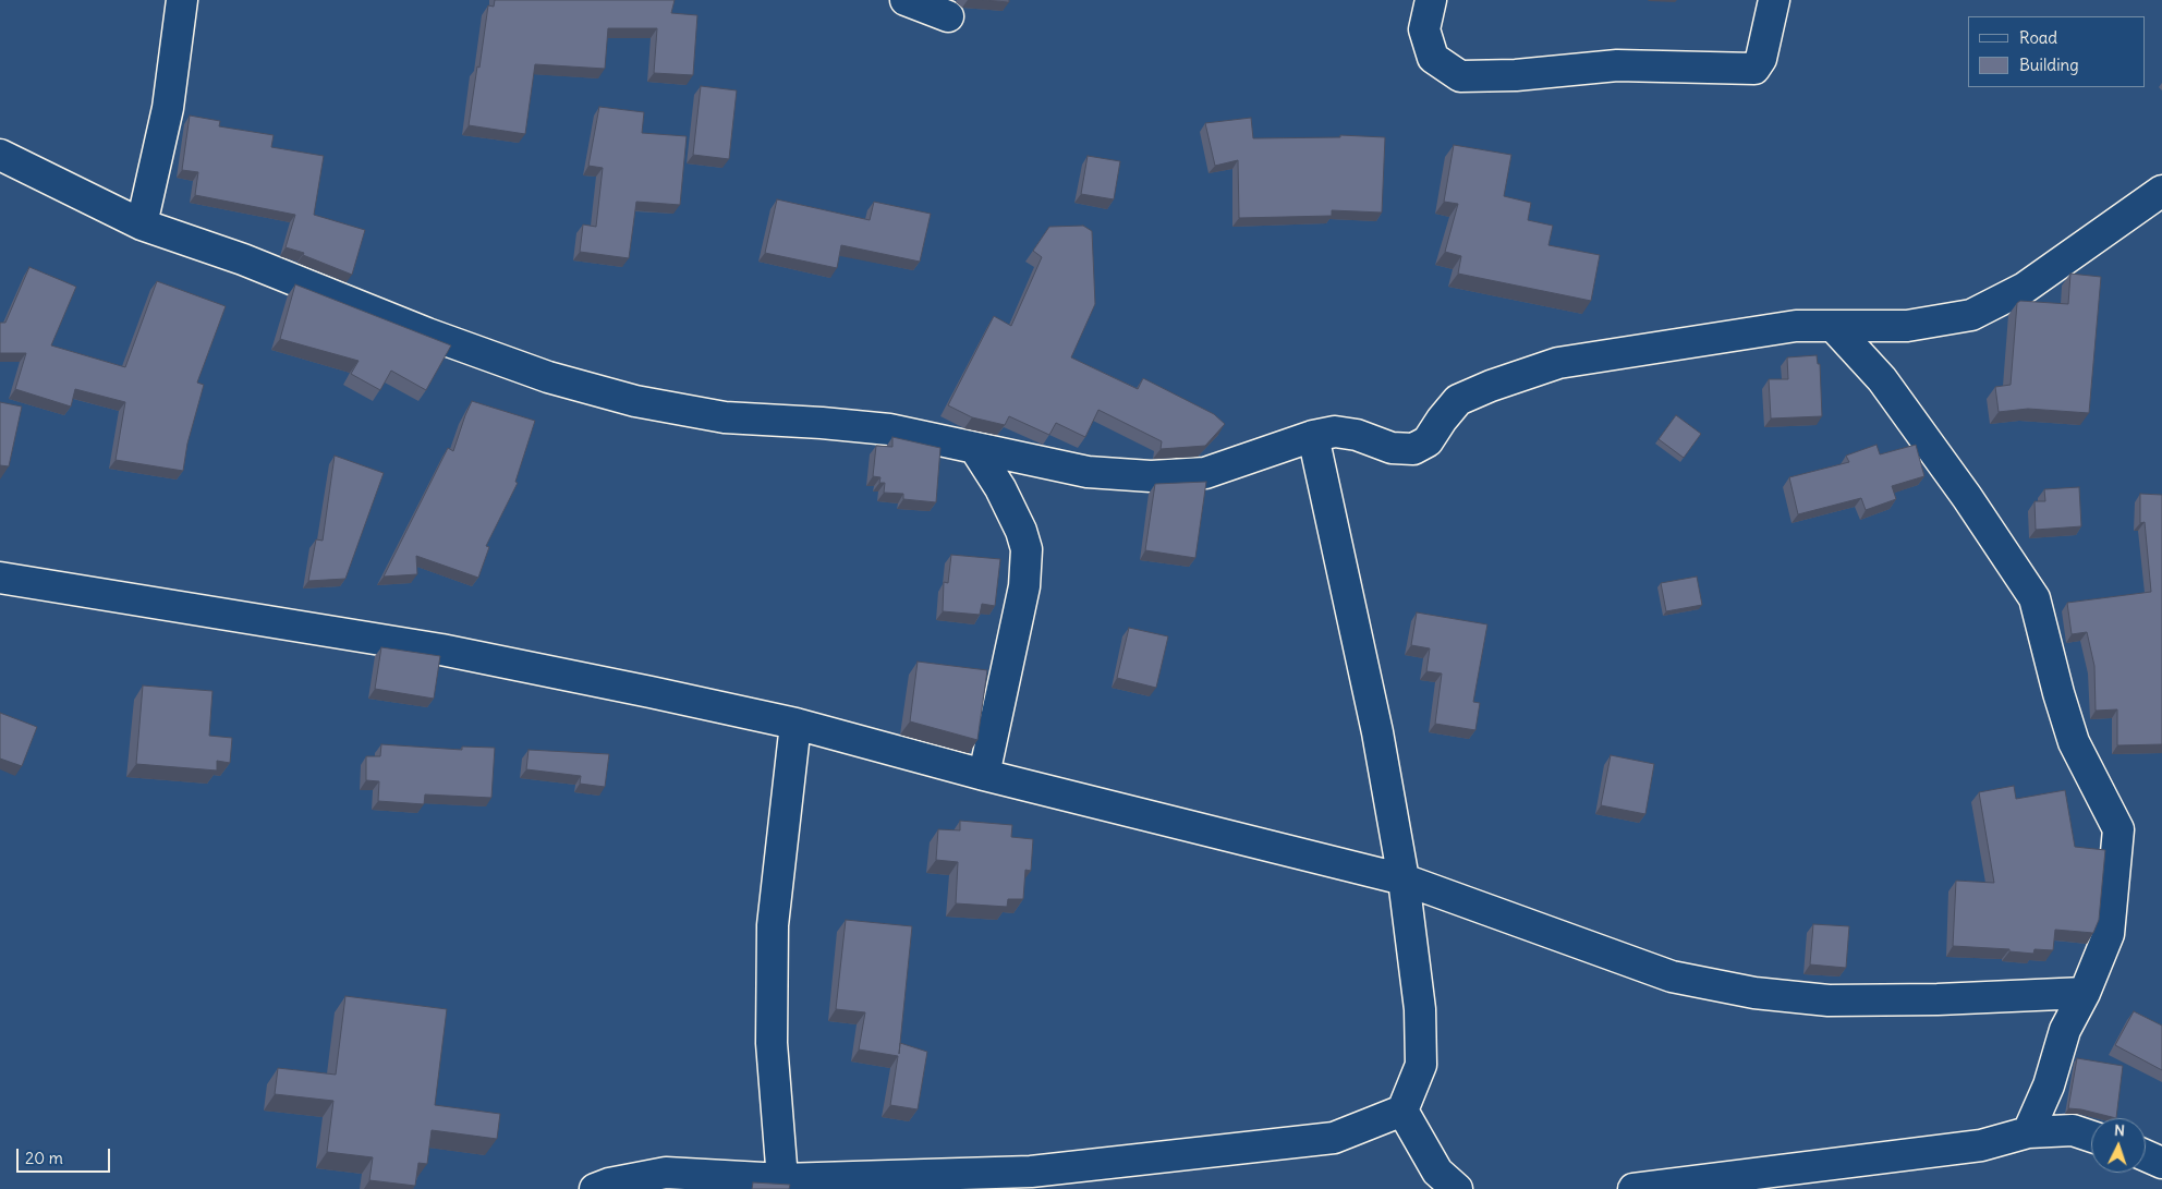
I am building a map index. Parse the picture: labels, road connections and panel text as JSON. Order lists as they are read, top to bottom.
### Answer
{
  "legend": ["Road", "Building"],
  "scale_bar": "20 m",
  "north": "top"
}
